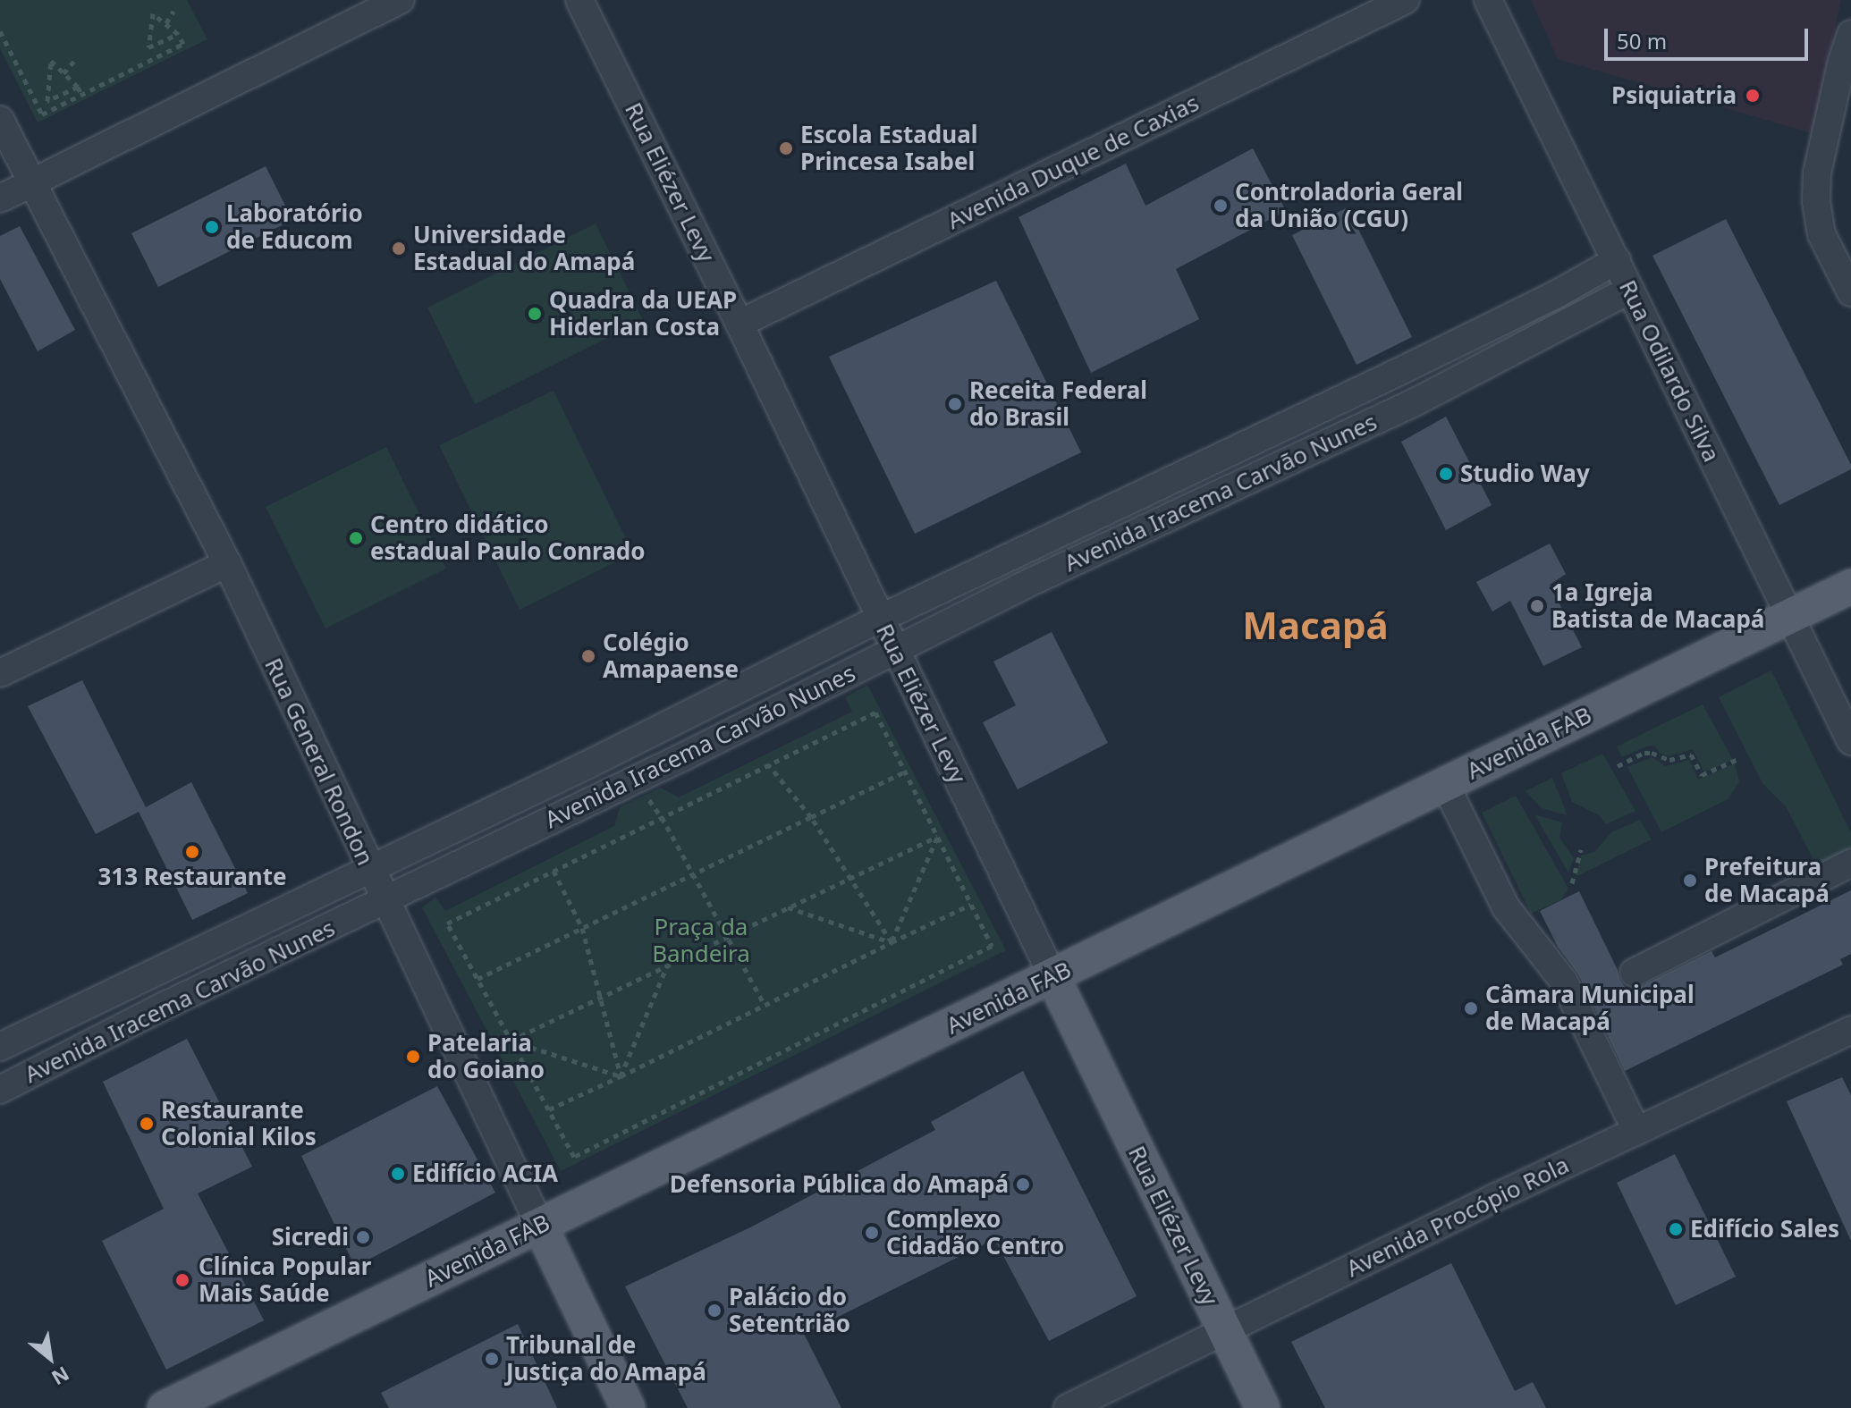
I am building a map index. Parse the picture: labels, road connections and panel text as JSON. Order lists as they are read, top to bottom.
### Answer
{
  "streets": {
    "main road": ["Rua Eliézer Levy", "Avenida FAB", "Rua General Rondon"],
    "street": [
      "Avenida Duque de Caxias",
      "Rua Odilardo Silva",
      "Avenida Iracema Carvão Nunes",
      "Avenida Procópio Rola"
    ]
  },
  "crossings": [
    ["Avenida Duque de Caxias", "Rua Eliézer Levy"],
    ["Rua Eliézer Levy", "Avenida Iracema Carvão Nunes"],
    ["Rua Eliézer Levy", "Avenida FAB"],
    ["Rua Eliézer Levy", "Avenida Procópio Rola"],
    ["Rua Odilardo Silva", "Avenida Iracema Carvão Nunes"],
    ["Rua Odilardo Silva", "Avenida FAB"],
    ["Avenida Iracema Carvão Nunes", "Rua General Rondon"],
    ["Avenida FAB", "Rua General Rondon"]
  ],
  "districts": ["Macapá"],
  "parks": ["Praça da Bandeira"],
  "places": [
    "Psiquiatria",
    "Escola Estadual Princesa Isabel",
    "Controladoria Geral da União (CGU)",
    "Laboratório de Educom",
    "Universidade Estadual do Amapá",
    "Quadra da UEAP Hiderlan Costa",
    "Receita Federal do Brasil",
    "Studio Way",
    "Centro didático estadual Paulo Conrado",
    "1a Igreja Batista de Macapá",
    "Colégio Amapaense",
    "313 Restaurante",
    "Prefeitura de Macapá",
    "Câmara Municipal de Macapá",
    "Patelaria do Goiano",
    "Restaurante Colonial Kilos",
    "Edifício ACIA",
    "Defensoria Pública do Amapá",
    "Edifício Sales",
    "Complexo Cidadão Centro",
    "Sicredi",
    "Clínica Popular Mais Saúde",
    "Palácio do Setentrião",
    "Tribunal de Justiça do Amapá"
  ],
  "scale_bar": "50 m",
  "north": "bottom right"
}
